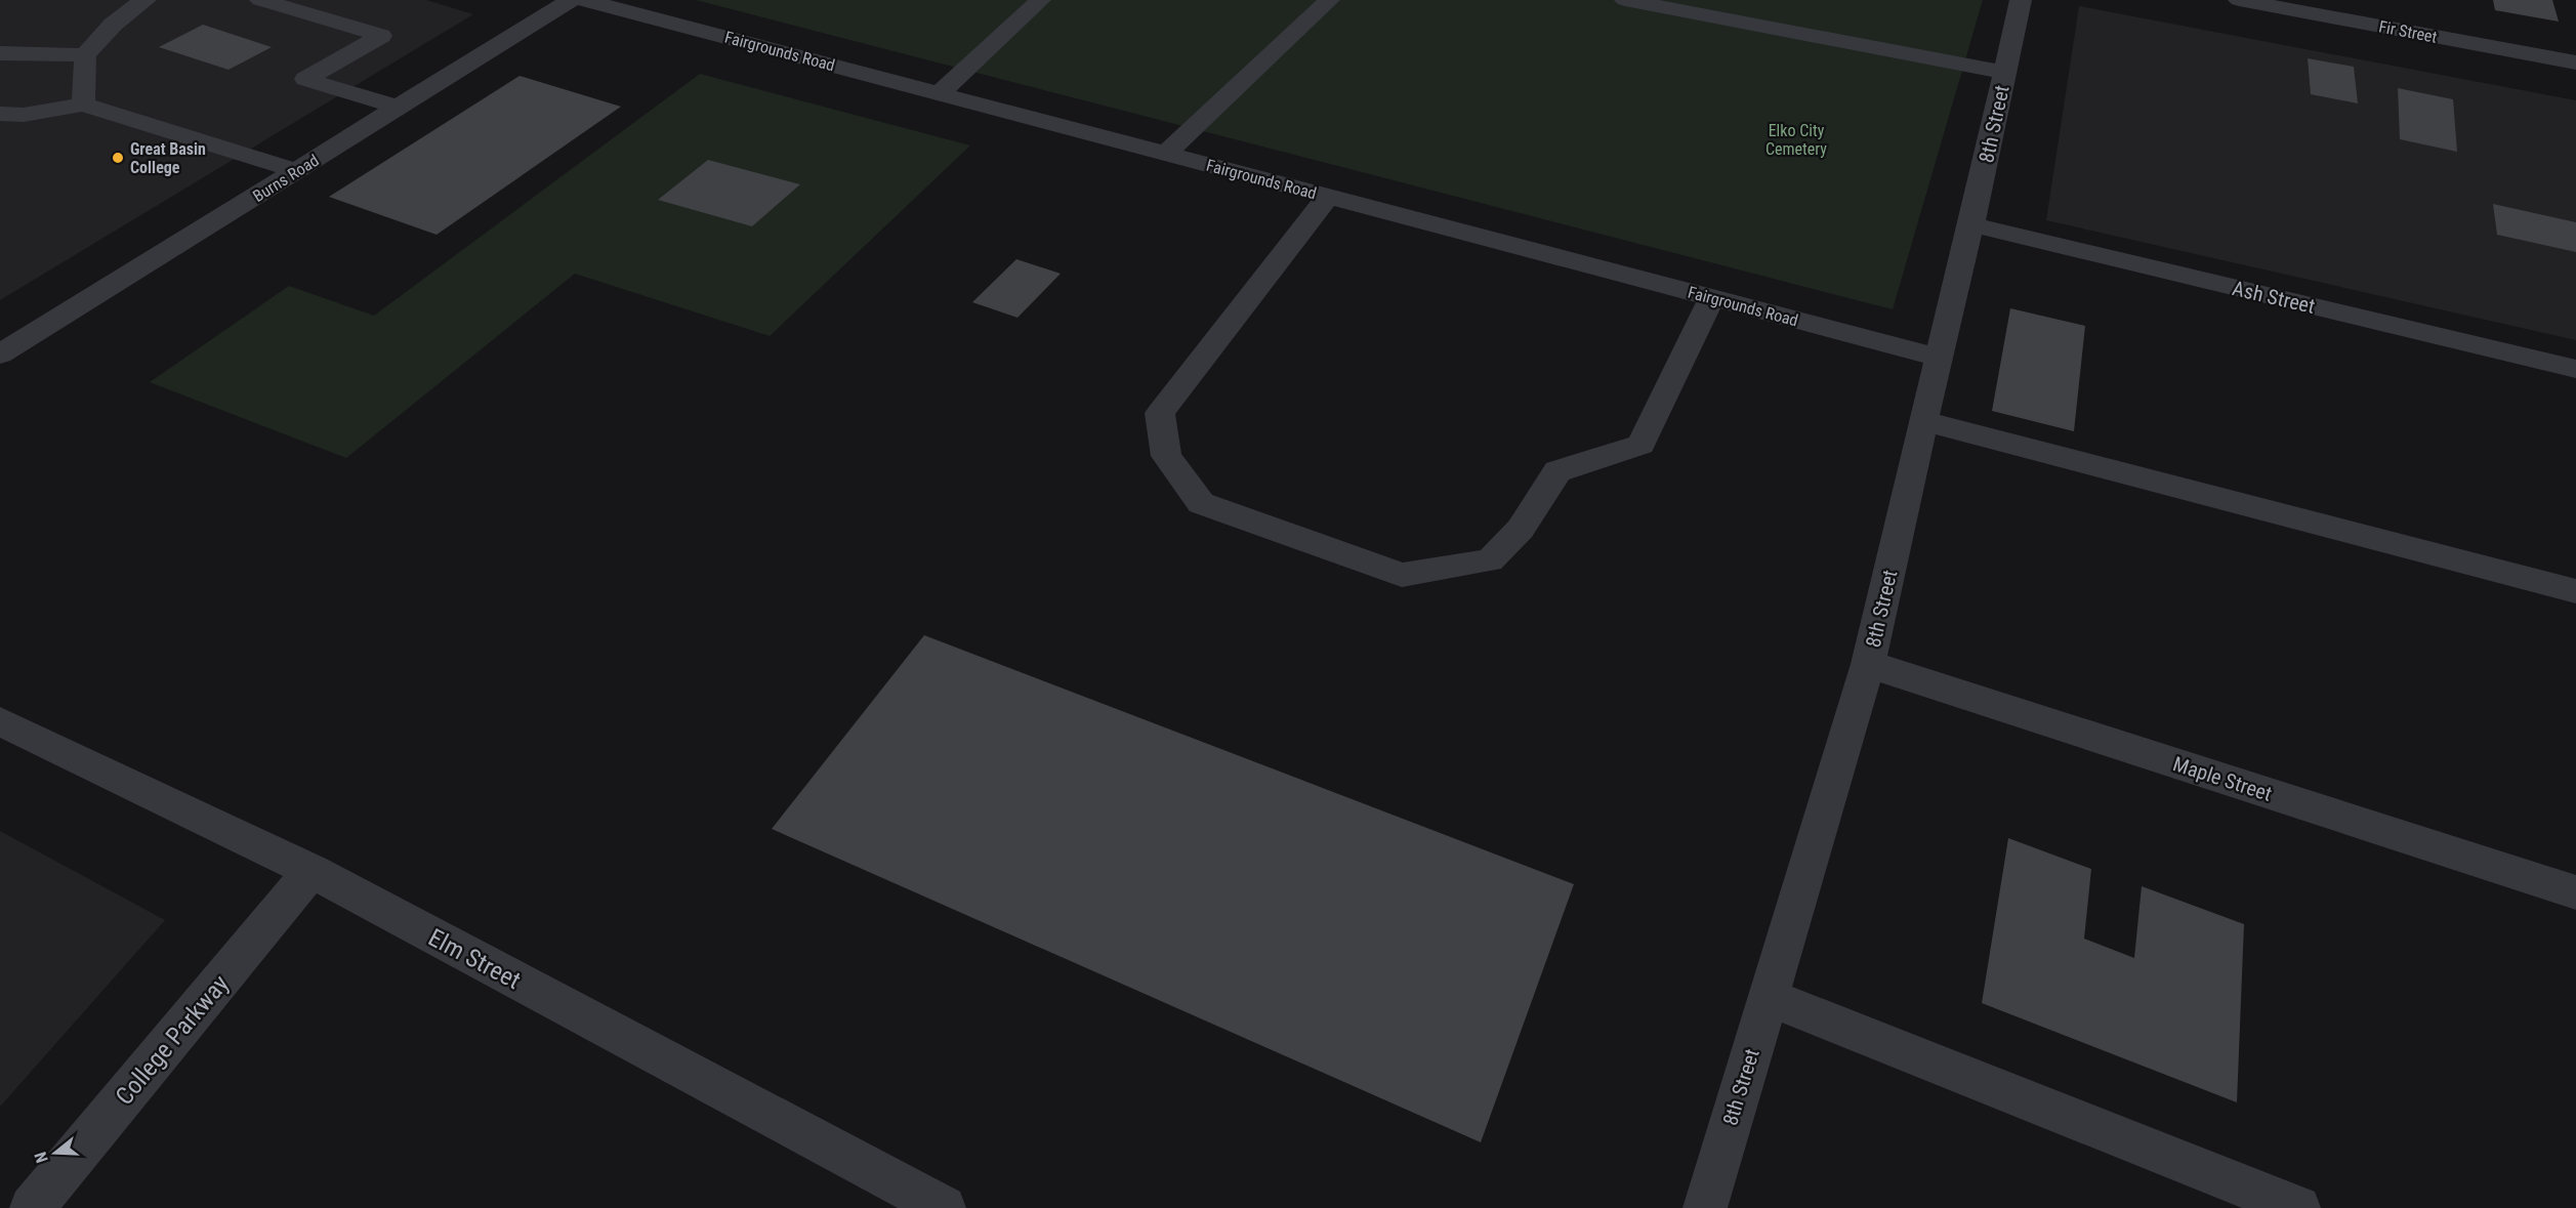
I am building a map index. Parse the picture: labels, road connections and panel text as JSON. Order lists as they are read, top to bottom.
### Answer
{
  "streets": {
    "street": [
      "Fir Street",
      "Fairgrounds Road",
      "8th Street",
      "Burns Road",
      "Ash Street",
      "Maple Street",
      "Elm Street",
      "College Parkway"
    ]
  },
  "crossings": [
    ["Fairgrounds Road", "8th Street"],
    ["8th Street", "Ash Street"],
    ["8th Street", "Maple Street"],
    ["Elm Street", "College Parkway"]
  ],
  "parks": ["Elko City Cemetery"],
  "places": ["Great Basin College"],
  "north": "left"
}
